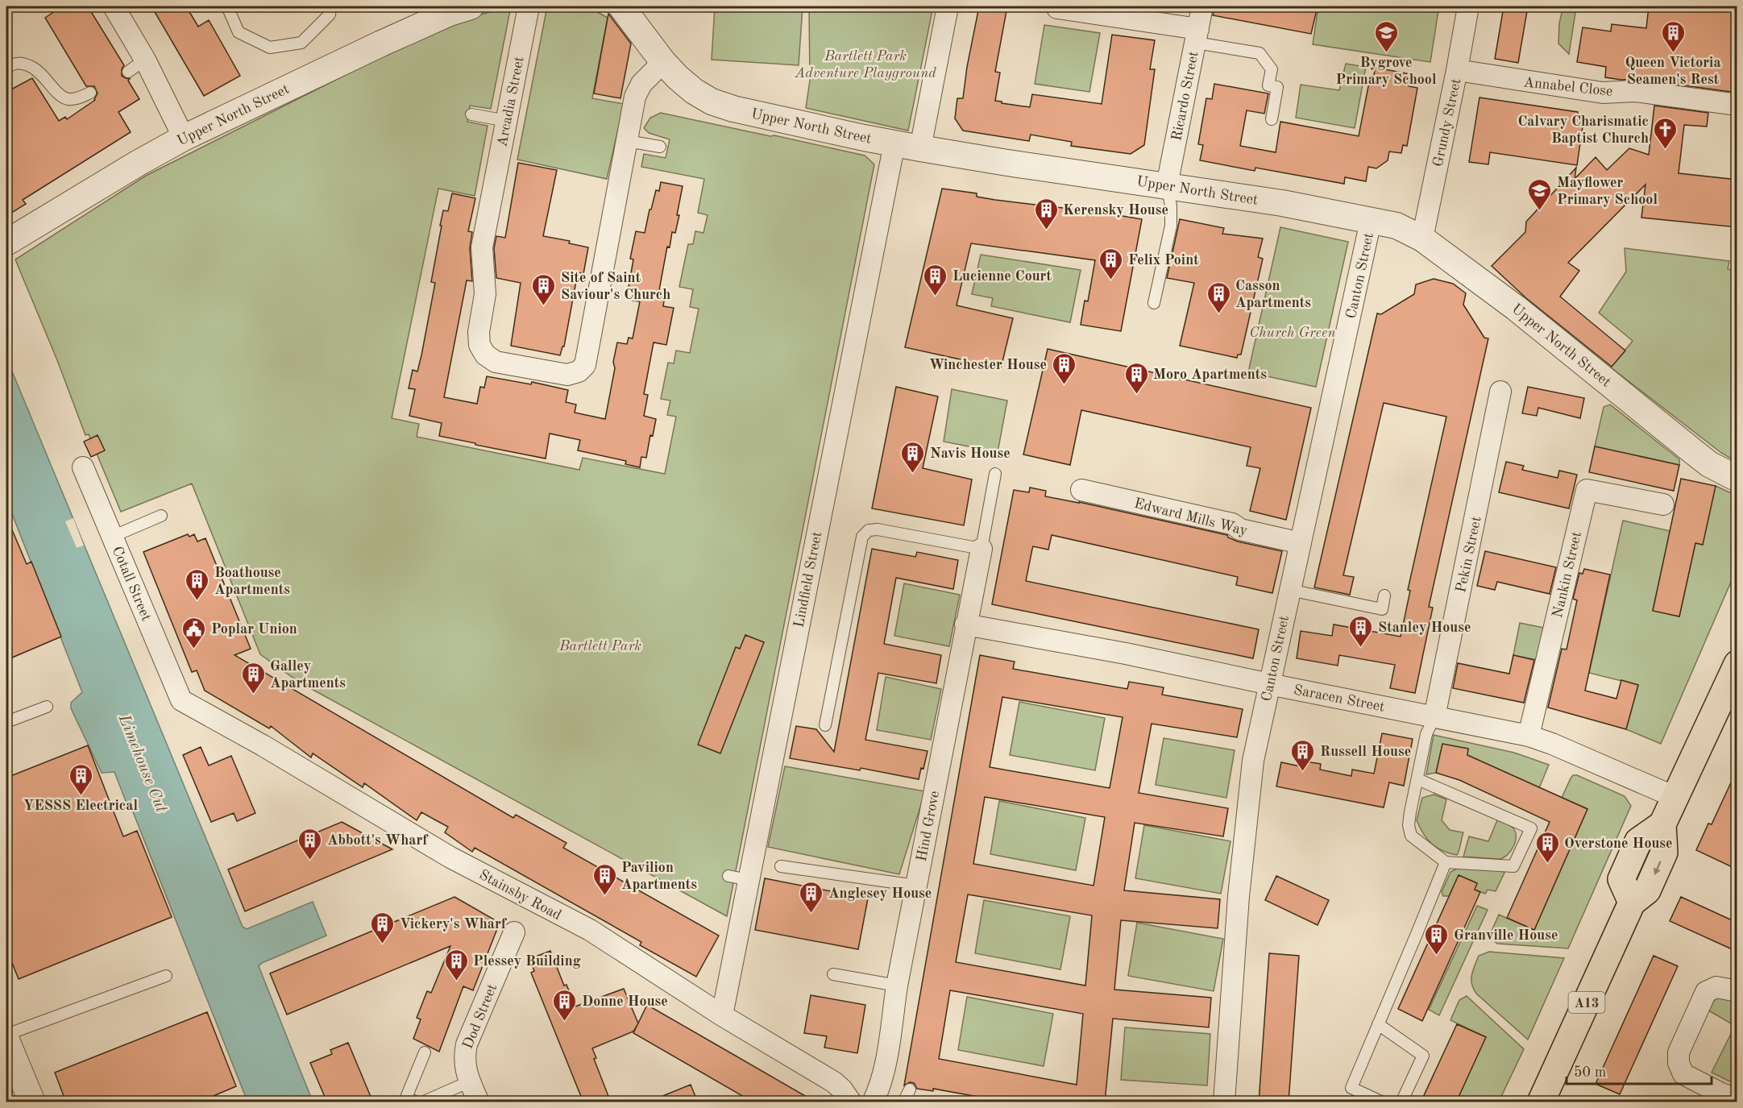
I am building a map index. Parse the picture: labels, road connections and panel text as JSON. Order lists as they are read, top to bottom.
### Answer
{
  "streets": {
    "highway": ["A13"],
    "street": [
      "Annabel Close",
      "Ricardo Street",
      "Arcadia Street",
      "Upper North Street",
      "Grundy Street",
      "Canton Street",
      "Edward Mills Way",
      "Pekin Street",
      "Nankin Street",
      "Lindfield Street",
      "Cotall Street",
      "Saracen Street",
      "Hind Grove",
      "Stainsby Road",
      "Dod Street"
    ]
  },
  "crossings": [
    ["Annabel Close", "Grundy Street"],
    ["Ricardo Street", "Upper North Street"],
    ["Upper North Street", "Grundy Street"],
    ["Upper North Street", "Canton Street"],
    ["Upper North Street", "Lindfield Street"],
    ["Canton Street", "Edward Mills Way"],
    ["Canton Street", "Saracen Street"],
    ["Pekin Street", "Saracen Street"],
    ["Nankin Street", "Saracen Street"],
    ["Lindfield Street", "Stainsby Road"],
    ["Cotall Street", "Stainsby Road"],
    ["Saracen Street", "Hind Grove"],
    ["Saracen Street", "A13"]
  ],
  "water": ["Limehouse Cut"],
  "parks": ["Bartlett Park Adventure Playground", "Church Green", "Bartlett Park"],
  "places": {
    "school or university": ["Bygrove Primary School", "Mayflower Primary School"],
    "building": [
      "Queen Victoria Seamen's Rest",
      "Kerensky House",
      "Felix Point",
      "Lucienne Court",
      "Site of Saint Saviour's Church",
      "Casson Apartments",
      "Winchester House",
      "Moro Apartments",
      "Navis House",
      "Boathouse Apartments",
      "Stanley House",
      "Galley Apartments",
      "Russell House",
      "YESSS Electrical",
      "Abbott's Wharf",
      "Overstone House",
      "Pavilion Apartments",
      "Anglesey House",
      "Vickery's Wharf",
      "Granville House",
      "Plessey Building",
      "Donne House"
    ],
    "church": ["Calvary Charismatic Baptist Church"],
    "public building": ["Poplar Union"]
  },
  "scale_bar": "50 m"
}
